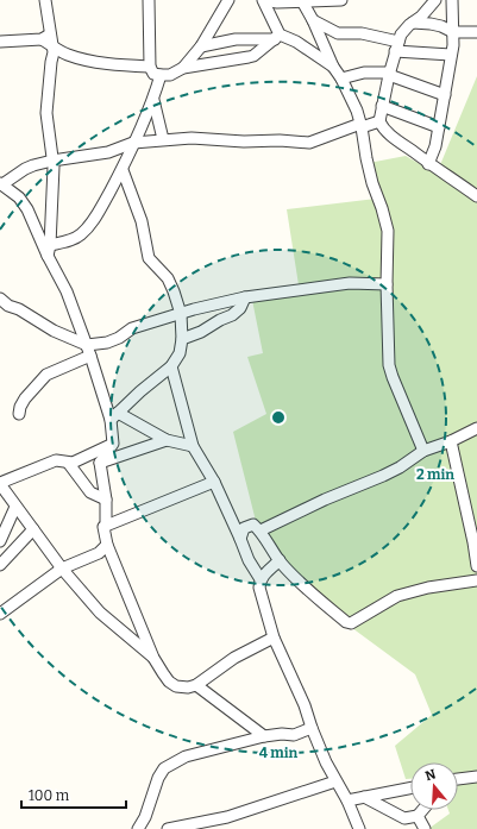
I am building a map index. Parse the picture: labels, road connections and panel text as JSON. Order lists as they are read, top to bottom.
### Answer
{
  "scale_bar": "100 m",
  "north": "top",
  "rings": ["2 min", "4 min"]
}
